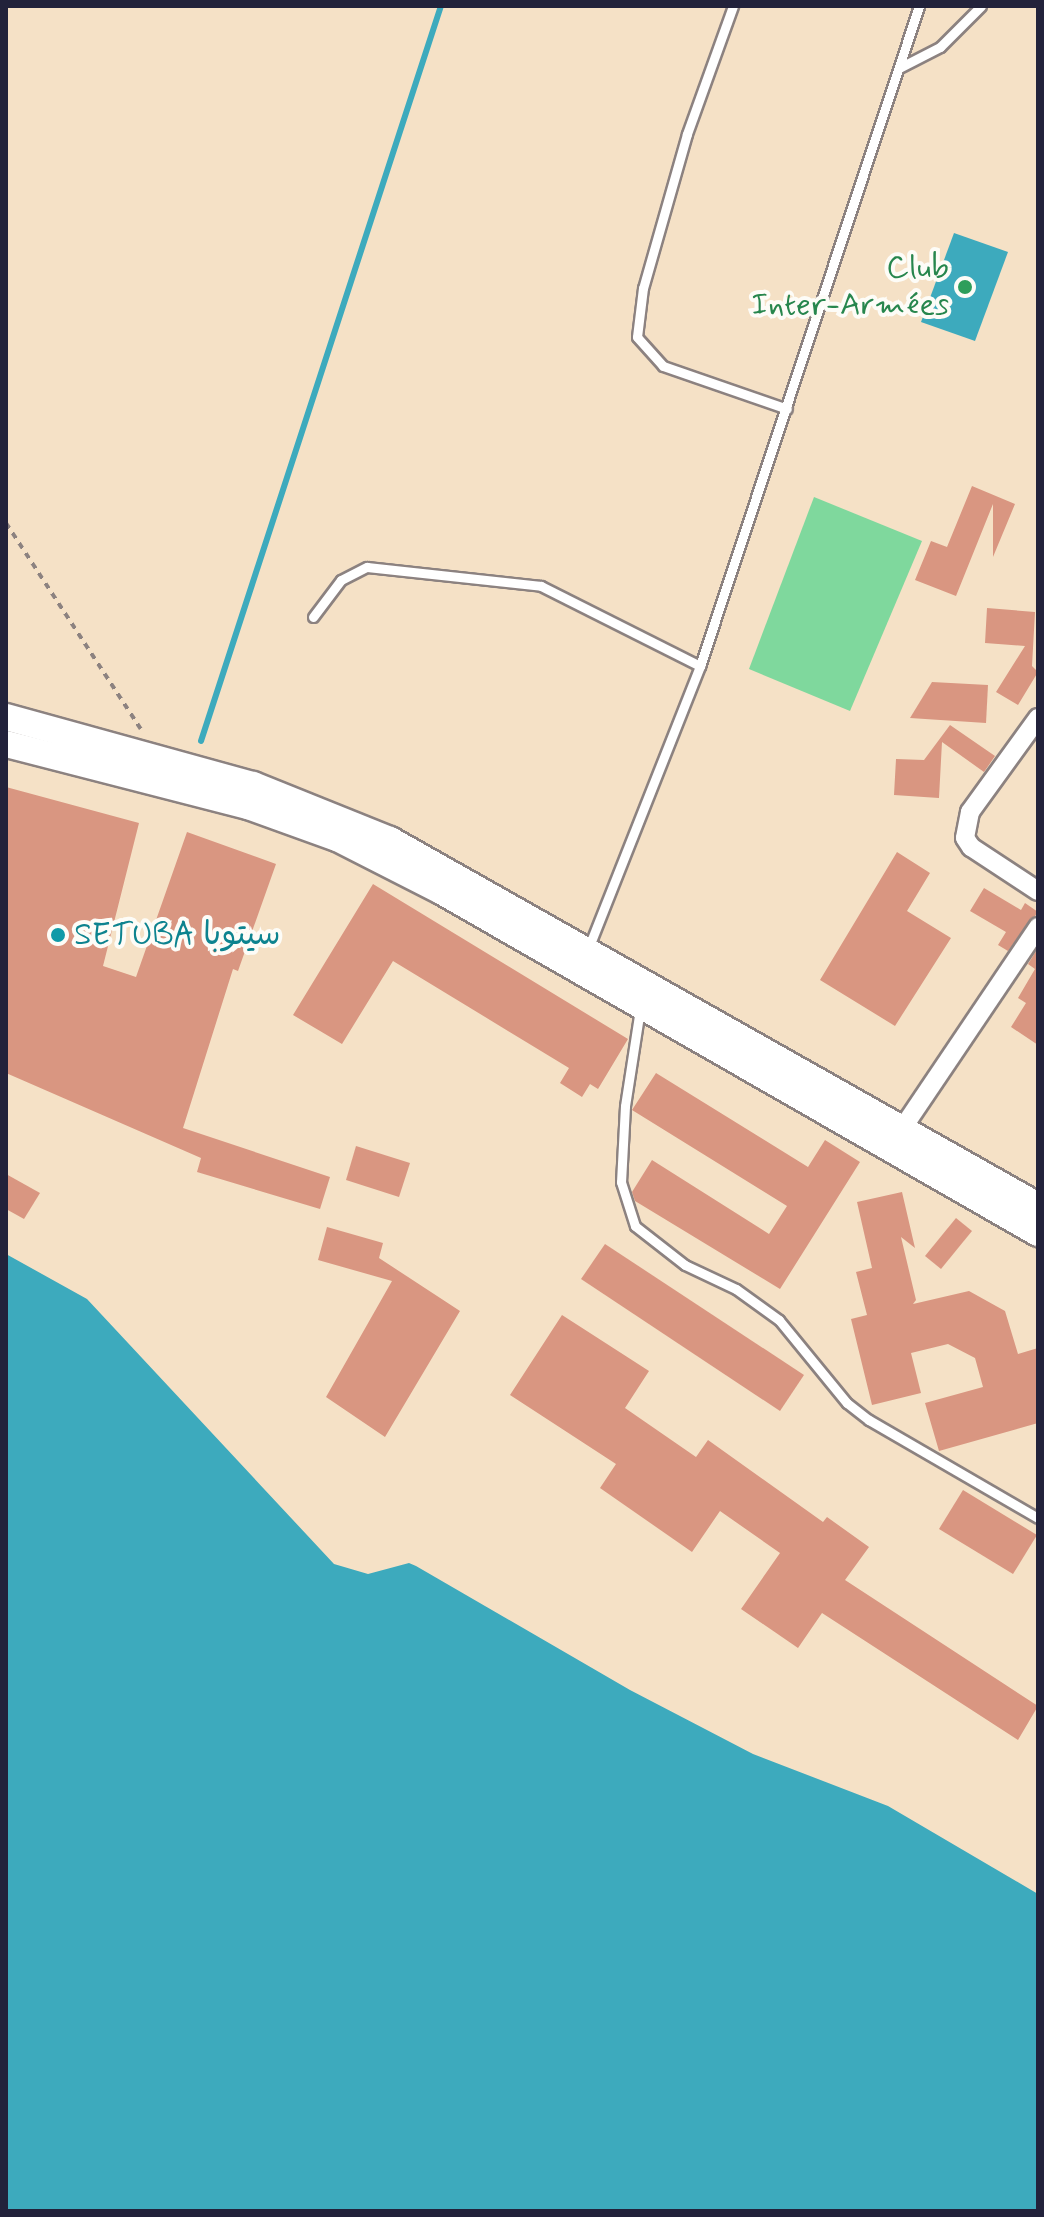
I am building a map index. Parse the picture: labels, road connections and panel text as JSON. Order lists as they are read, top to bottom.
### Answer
{
  "places": ["Club Inter-Armées", "SETUBA سيتوبا"]
}
